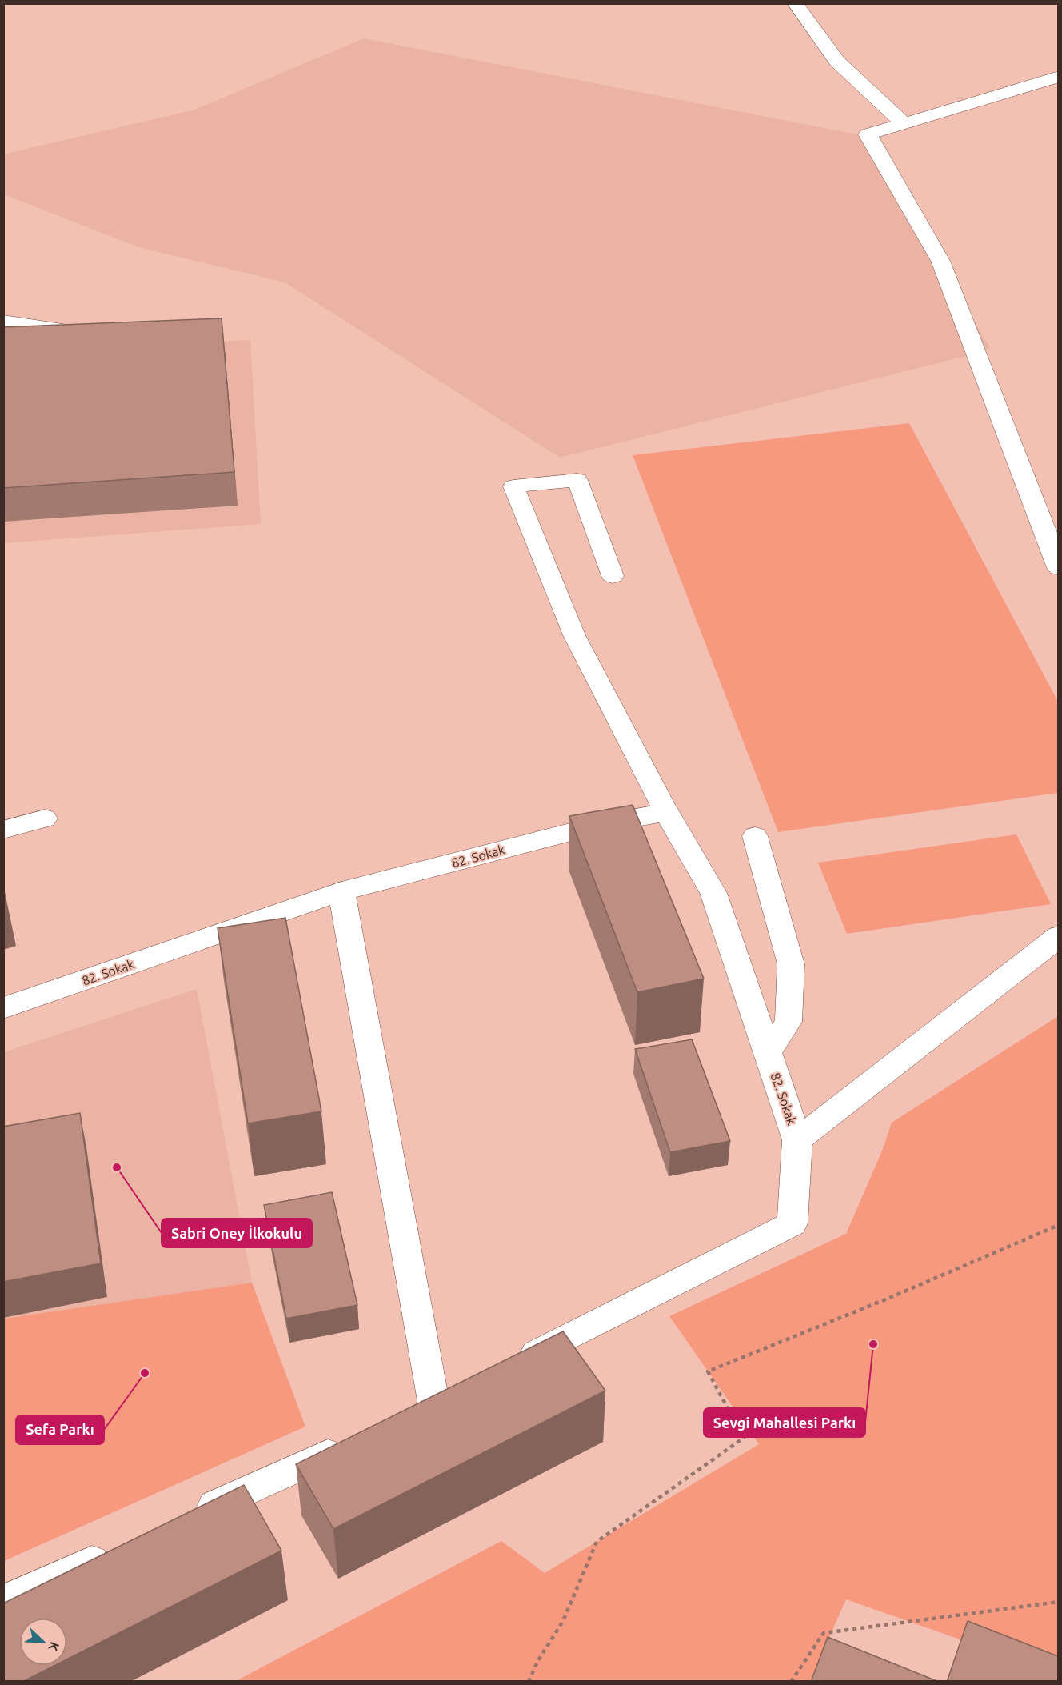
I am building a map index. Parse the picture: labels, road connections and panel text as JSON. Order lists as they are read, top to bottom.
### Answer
{
  "streets": {
    "street": ["82. Sokak"]
  },
  "places": ["Sabri Oney İlkokulu", "Sevgi Mahallesi Parkı", "Sefa Parkı"],
  "north": "bottom right"
}
